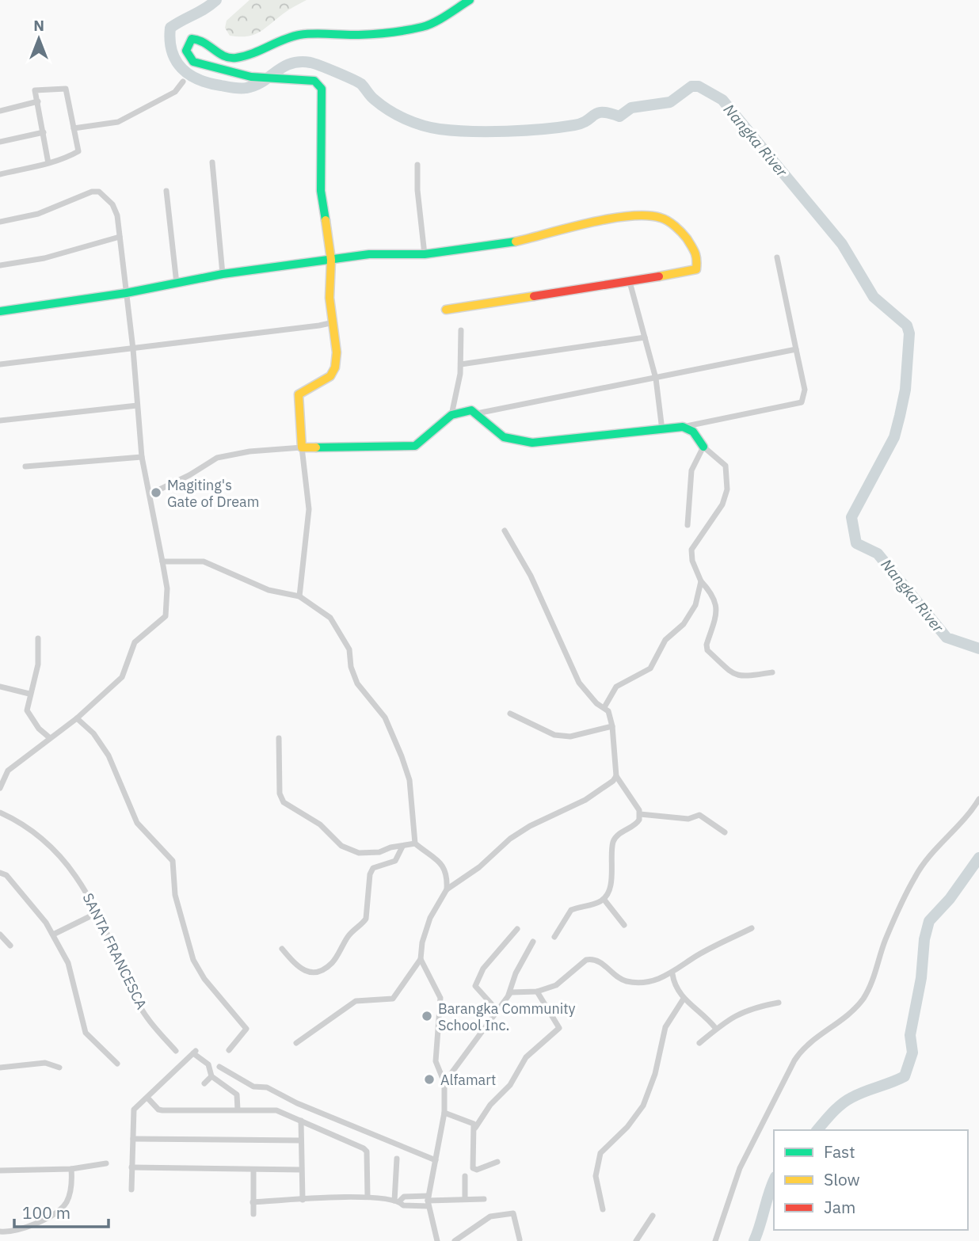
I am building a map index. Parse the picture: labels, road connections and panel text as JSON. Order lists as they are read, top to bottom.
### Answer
{
  "streets": {
    "street": ["SANTA FRANCESCA"]
  },
  "water": ["Nangka River"],
  "places": ["Magiting's Gate of Dream", "Barangka Community School Inc.", "Alfamart"],
  "legend": ["Fast", "Slow", "Jam"],
  "scale_bar": "100 m",
  "north": "top"
}
